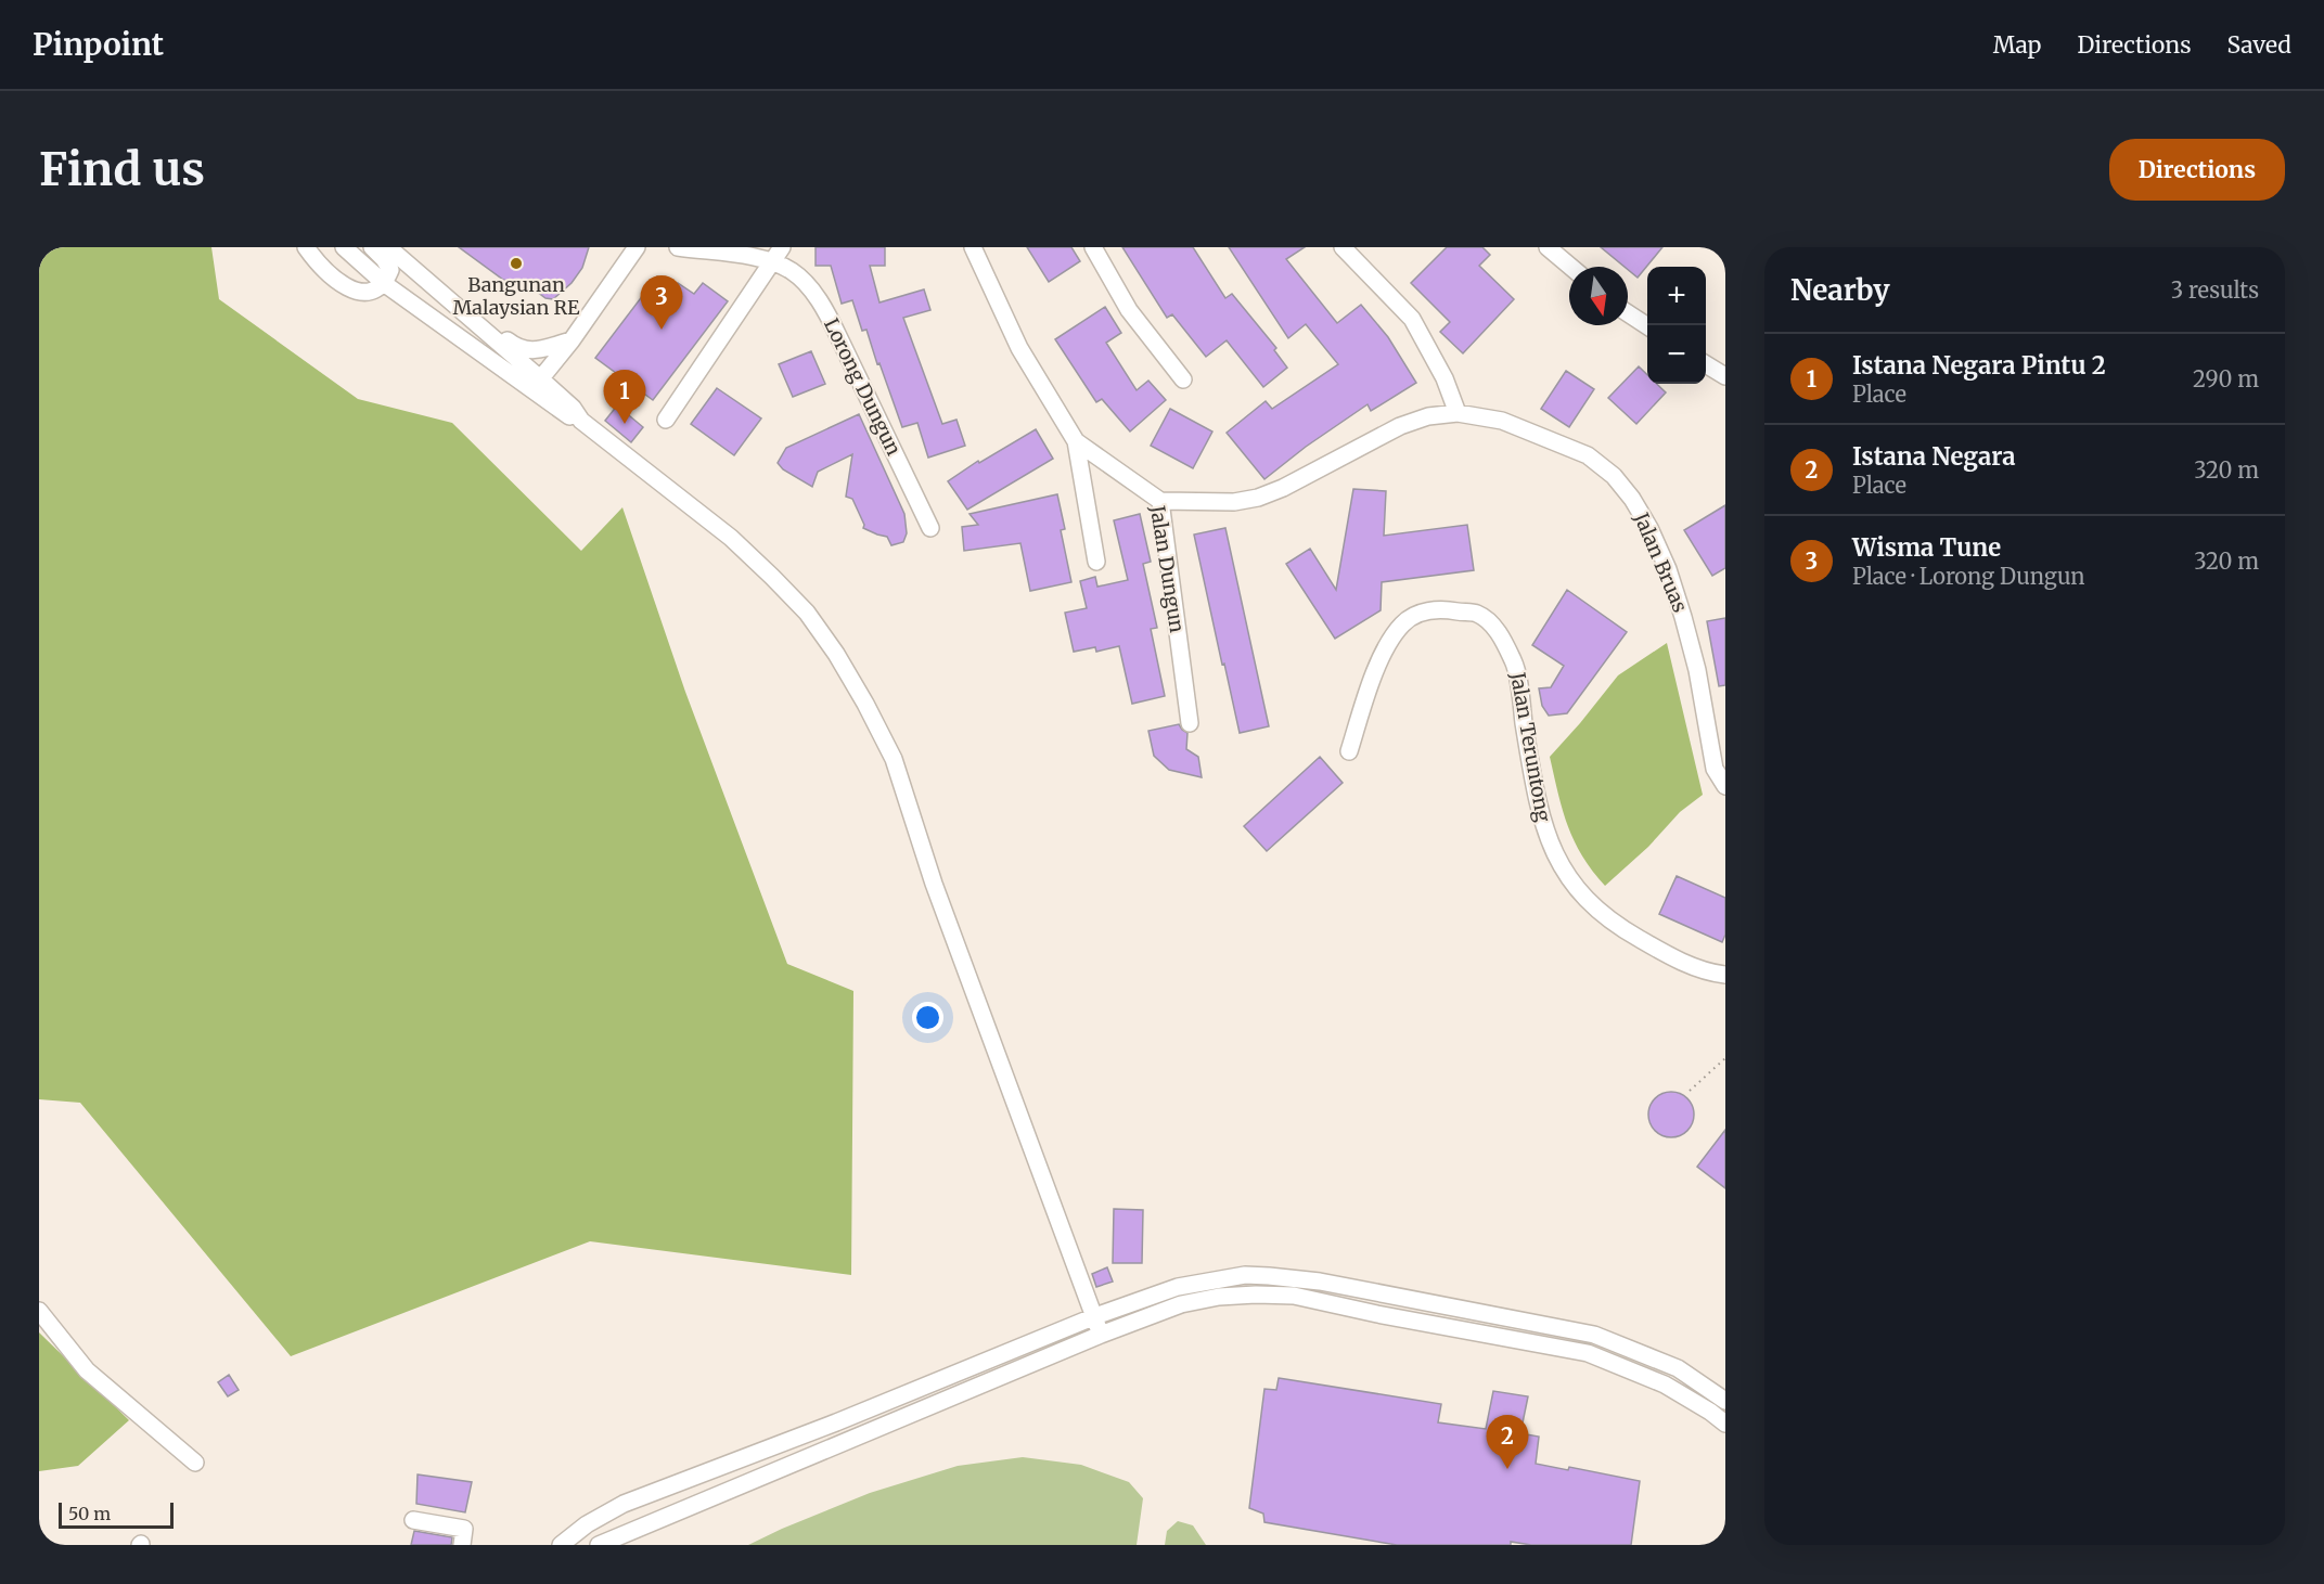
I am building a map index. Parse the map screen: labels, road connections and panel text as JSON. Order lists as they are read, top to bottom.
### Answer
{
  "streets": {
    "street": [
      "Lorong Dungun",
      "Jalan Bruas",
      "Jalan Dungun",
      "Jalan Teruntong"
    ]
  },
  "crossings": [
    ["Jalan Bruas", "Jalan Dungun"]
  ],
  "places": ["Bangunan Malaysian RE"],
  "scale_bar": "50 m",
  "north": "bottom",
  "page": {
    "header": "Pinpoint",
    "nav": ["Map", "Directions", "Saved"],
    "buttons": "Directions",
    "title": "Find us",
    "heading": ["Nearby", "3 results"],
    "map_buttons": ["+", "−"],
    "pins": ["3", "1", "2"],
    "list": [
      {
        "mark": "1",
        "name": "Istana Negara Pintu 2",
        "note": "Place",
        "value": "290 m"
      },
      {
        "mark": "2",
        "name": "Istana Negara",
        "note": "Place",
        "value": "320 m"
      },
      {
        "mark": "3",
        "name": "Wisma Tune",
        "note": "Place · Lorong Dungun",
        "value": "320 m"
      }
    ],
    "scale": "50 m"
  }
}
